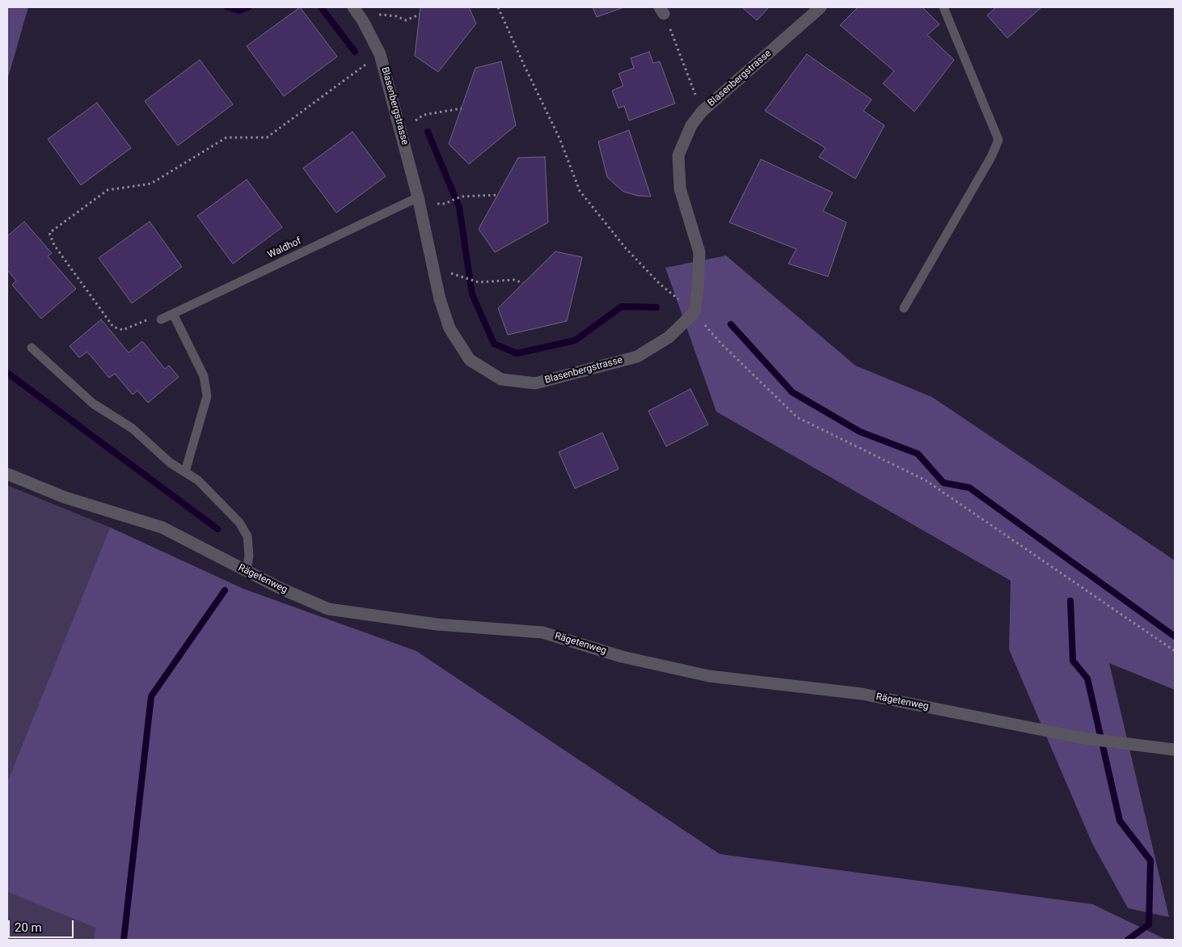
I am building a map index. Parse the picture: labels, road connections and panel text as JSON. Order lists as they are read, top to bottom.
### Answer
{
  "streets": {
    "street": ["Blasenbergstrasse", "Rägetenweg"],
    "lane": ["Waldhof"]
  },
  "crossings": [
    ["Blasenbergstrasse", "Waldhof"]
  ],
  "scale_bar": "20 m"
}
